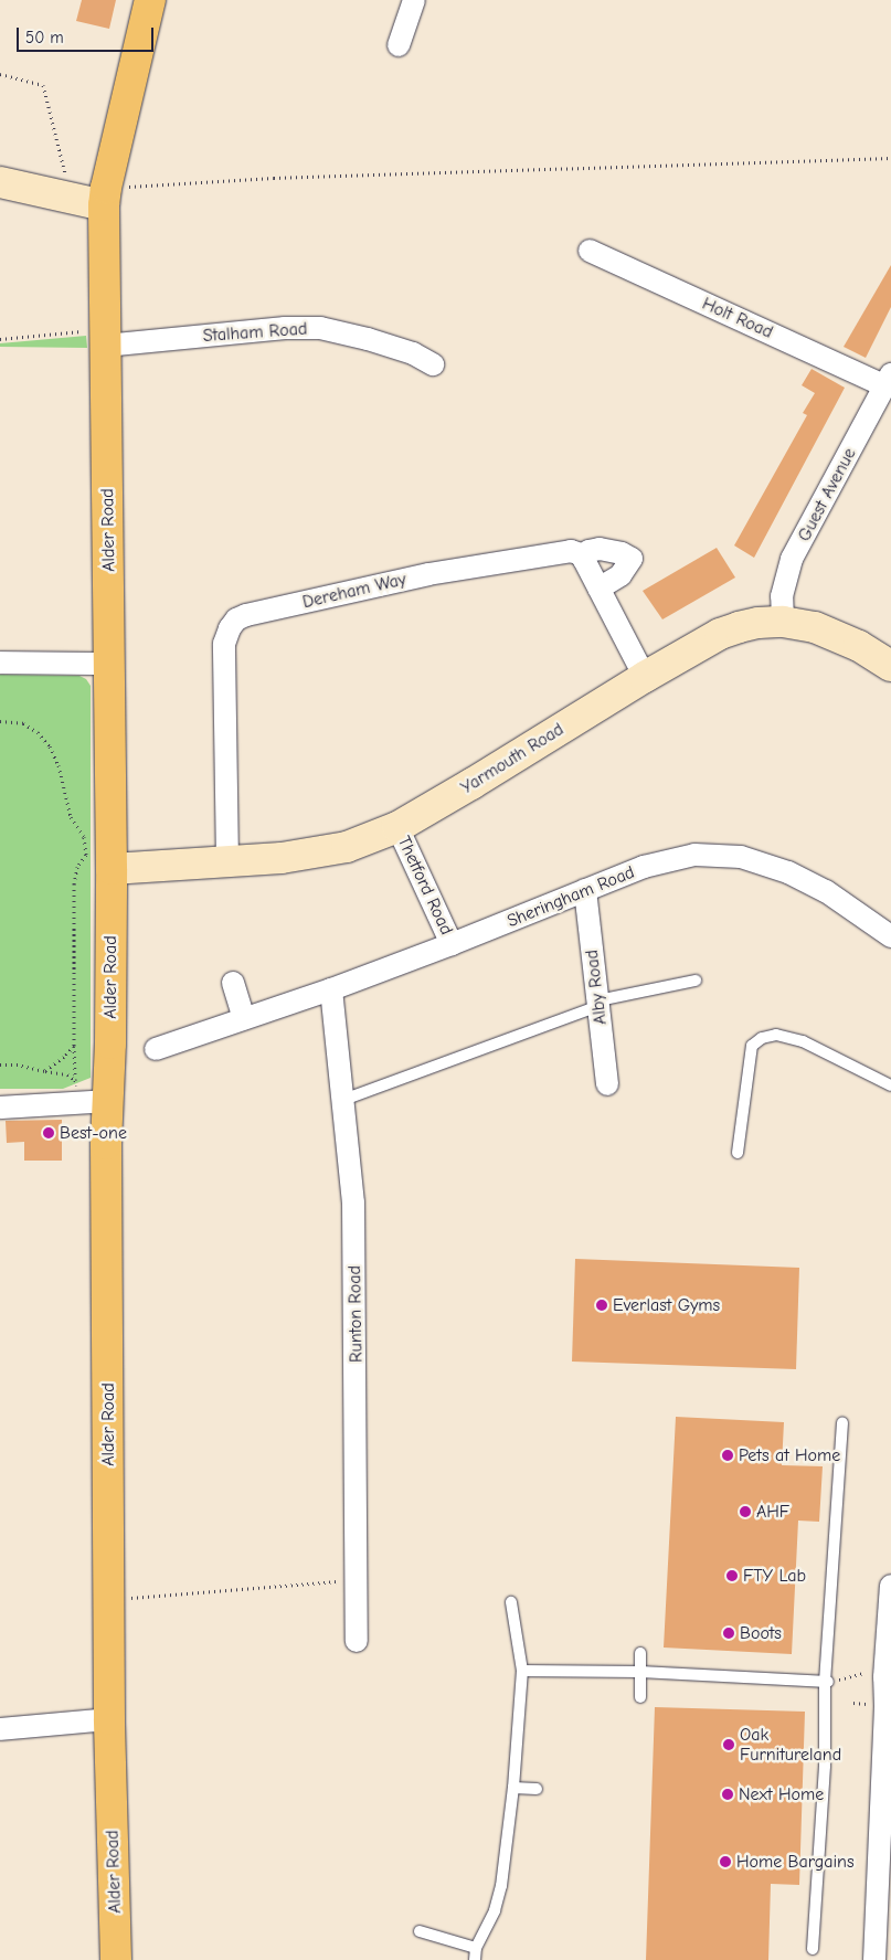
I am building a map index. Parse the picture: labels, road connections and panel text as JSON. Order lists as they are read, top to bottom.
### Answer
{
  "streets": {
    "main road": ["Alder Road"],
    "street": [
      "Holt Road",
      "Stalham Road",
      "Guest Avenue",
      "Dereham Way",
      "Yarmouth Road",
      "Thetford Road",
      "Sheringham Road",
      "Alby Road",
      "Runton Road"
    ]
  },
  "crossings": [
    ["Holt Road", "Guest Avenue"],
    ["Stalham Road", "Alder Road"],
    ["Guest Avenue", "Yarmouth Road"],
    ["Alder Road", "Yarmouth Road"],
    ["Dereham Way", "Yarmouth Road"],
    ["Yarmouth Road", "Thetford Road"],
    ["Thetford Road", "Sheringham Road"],
    ["Sheringham Road", "Alby Road"],
    ["Sheringham Road", "Runton Road"]
  ],
  "places": [
    "Best-one",
    "Everlast Gyms",
    "Pets at Home",
    "AHF",
    "FTY Lab",
    "Boots",
    "Oak Furnitureland",
    "Next Home",
    "Home Bargains"
  ],
  "scale_bar": "50 m"
}
